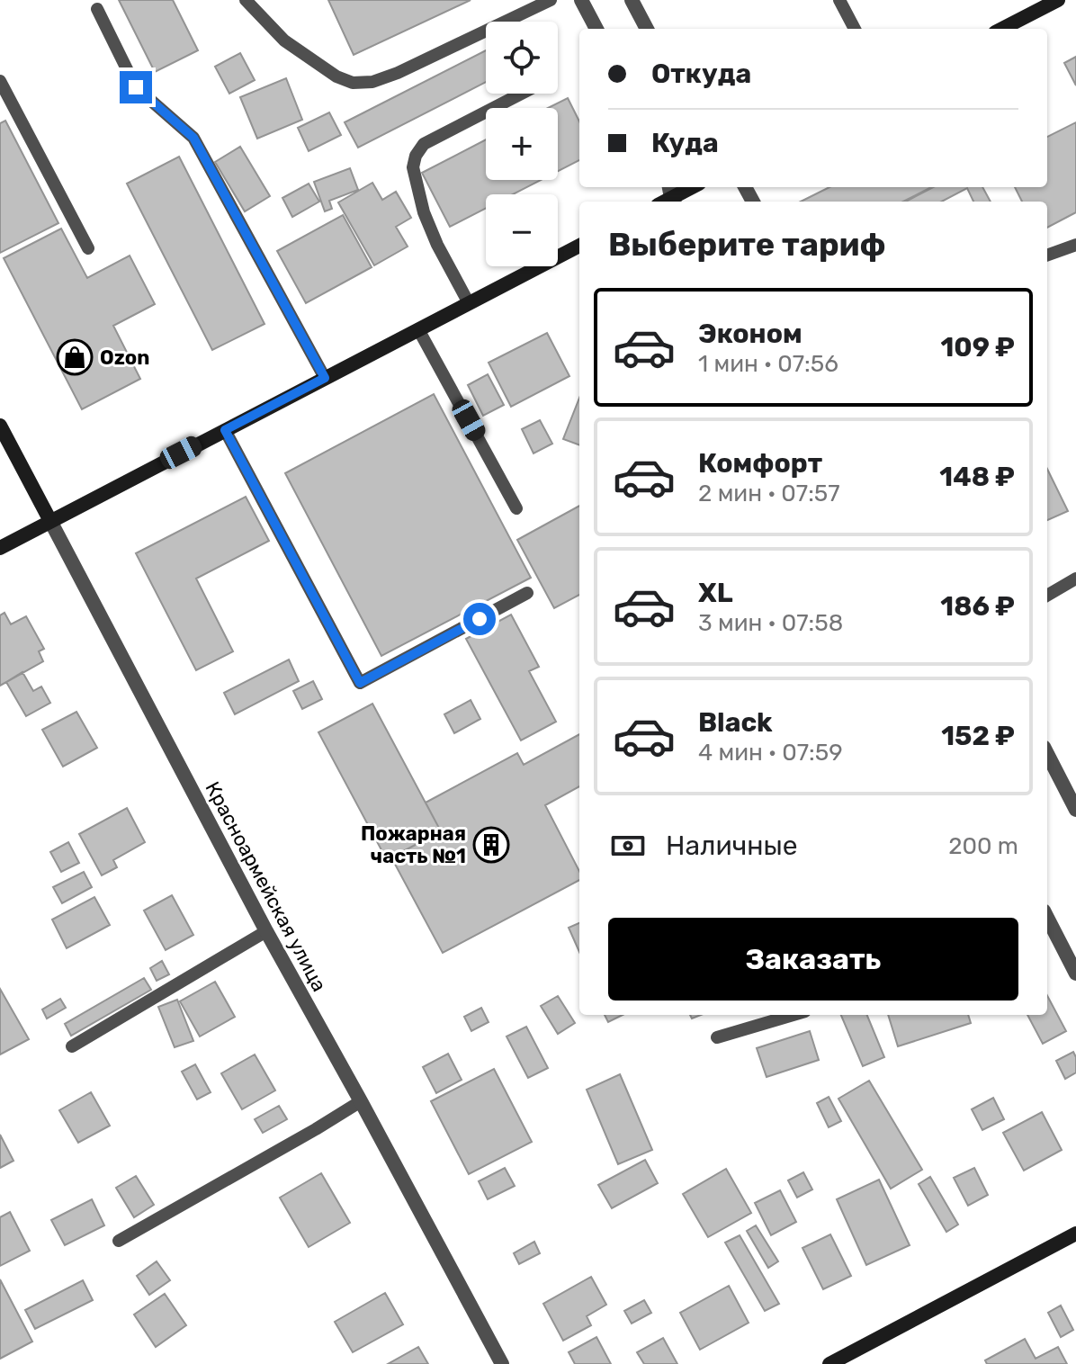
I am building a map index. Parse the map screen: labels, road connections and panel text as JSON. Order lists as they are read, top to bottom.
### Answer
{
  "streets": {
    "street": ["Красноармейская улица"]
  },
  "places": {
    "shop": ["Ozon"],
    "building": ["Пожарная часть №1"]
  },
  "page": {
    "map_buttons": ["+", "−"],
    "banner": ["Откуда", "Куда"],
    "heading": "Выберите тариф",
    "list": [
      {
        "name": "Эконом",
        "note": "1 мин · 07:56",
        "value": "109 ₽"
      },
      {
        "name": "Комфорт",
        "note": "2 мин · 07:57",
        "value": "148 ₽"
      },
      {
        "name": "XL",
        "note": "3 мин · 07:58",
        "value": "186 ₽"
      },
      {
        "name": "Black",
        "note": "4 мин · 07:59",
        "value": "152 ₽"
      }
    ],
    "pay": ["Наличные", "200 m"],
    "buttons": "Заказать"
  }
}
